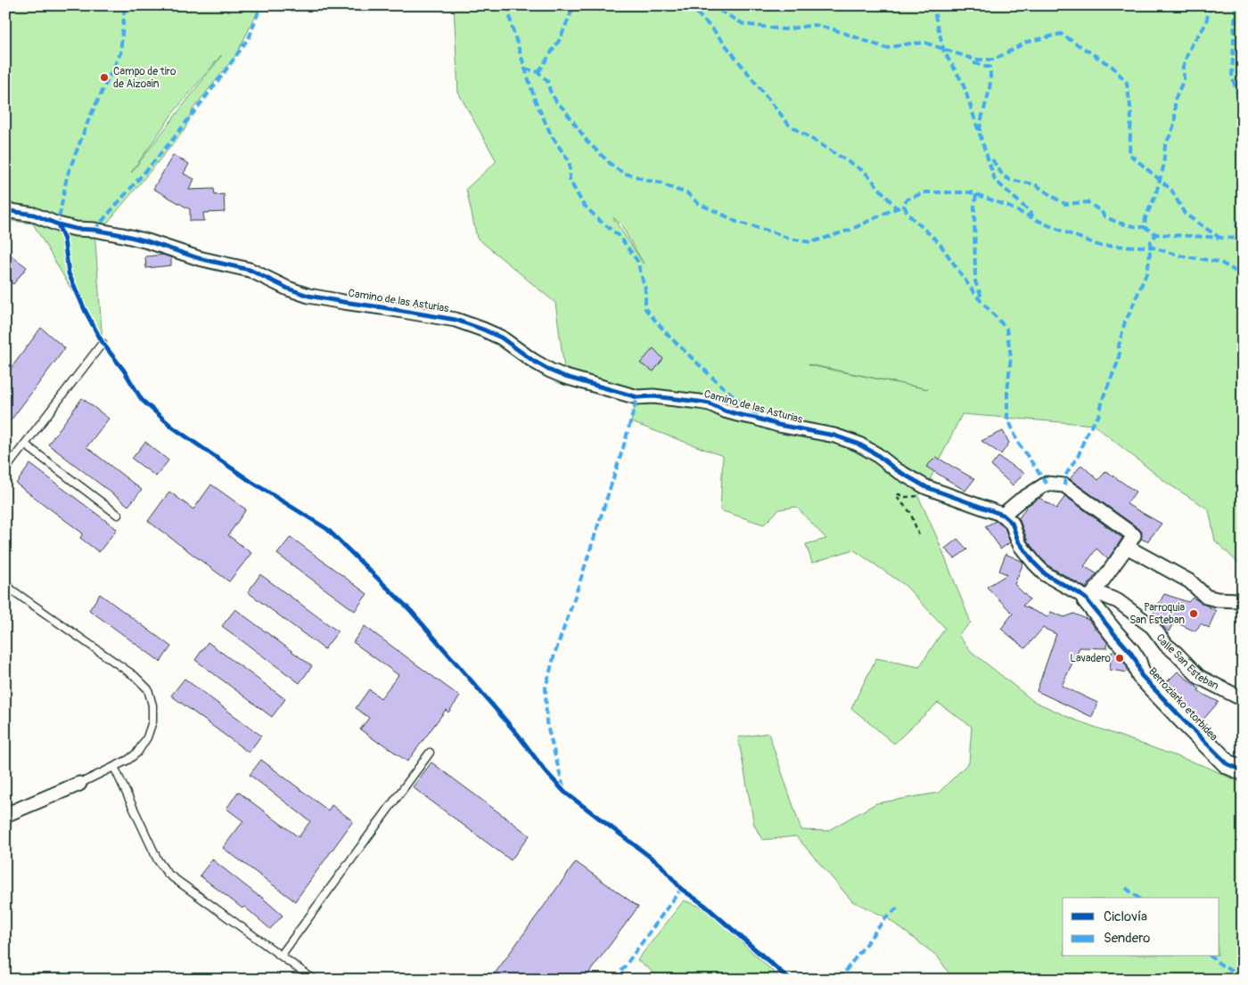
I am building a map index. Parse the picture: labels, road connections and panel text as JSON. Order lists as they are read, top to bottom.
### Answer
{
  "streets": {
    "street": ["Camino de las Asturias", "Calle San Esteban", "Berroziarko etorbidea"]
  },
  "crossings": [
    ["Calle San Esteban", "Berroziarko etorbidea"]
  ],
  "places": ["Campo de tiro de Aizoain", "Parroquia San Esteban", "Lavadero"],
  "legend": ["Ciclovía", "Sendero"]
}
